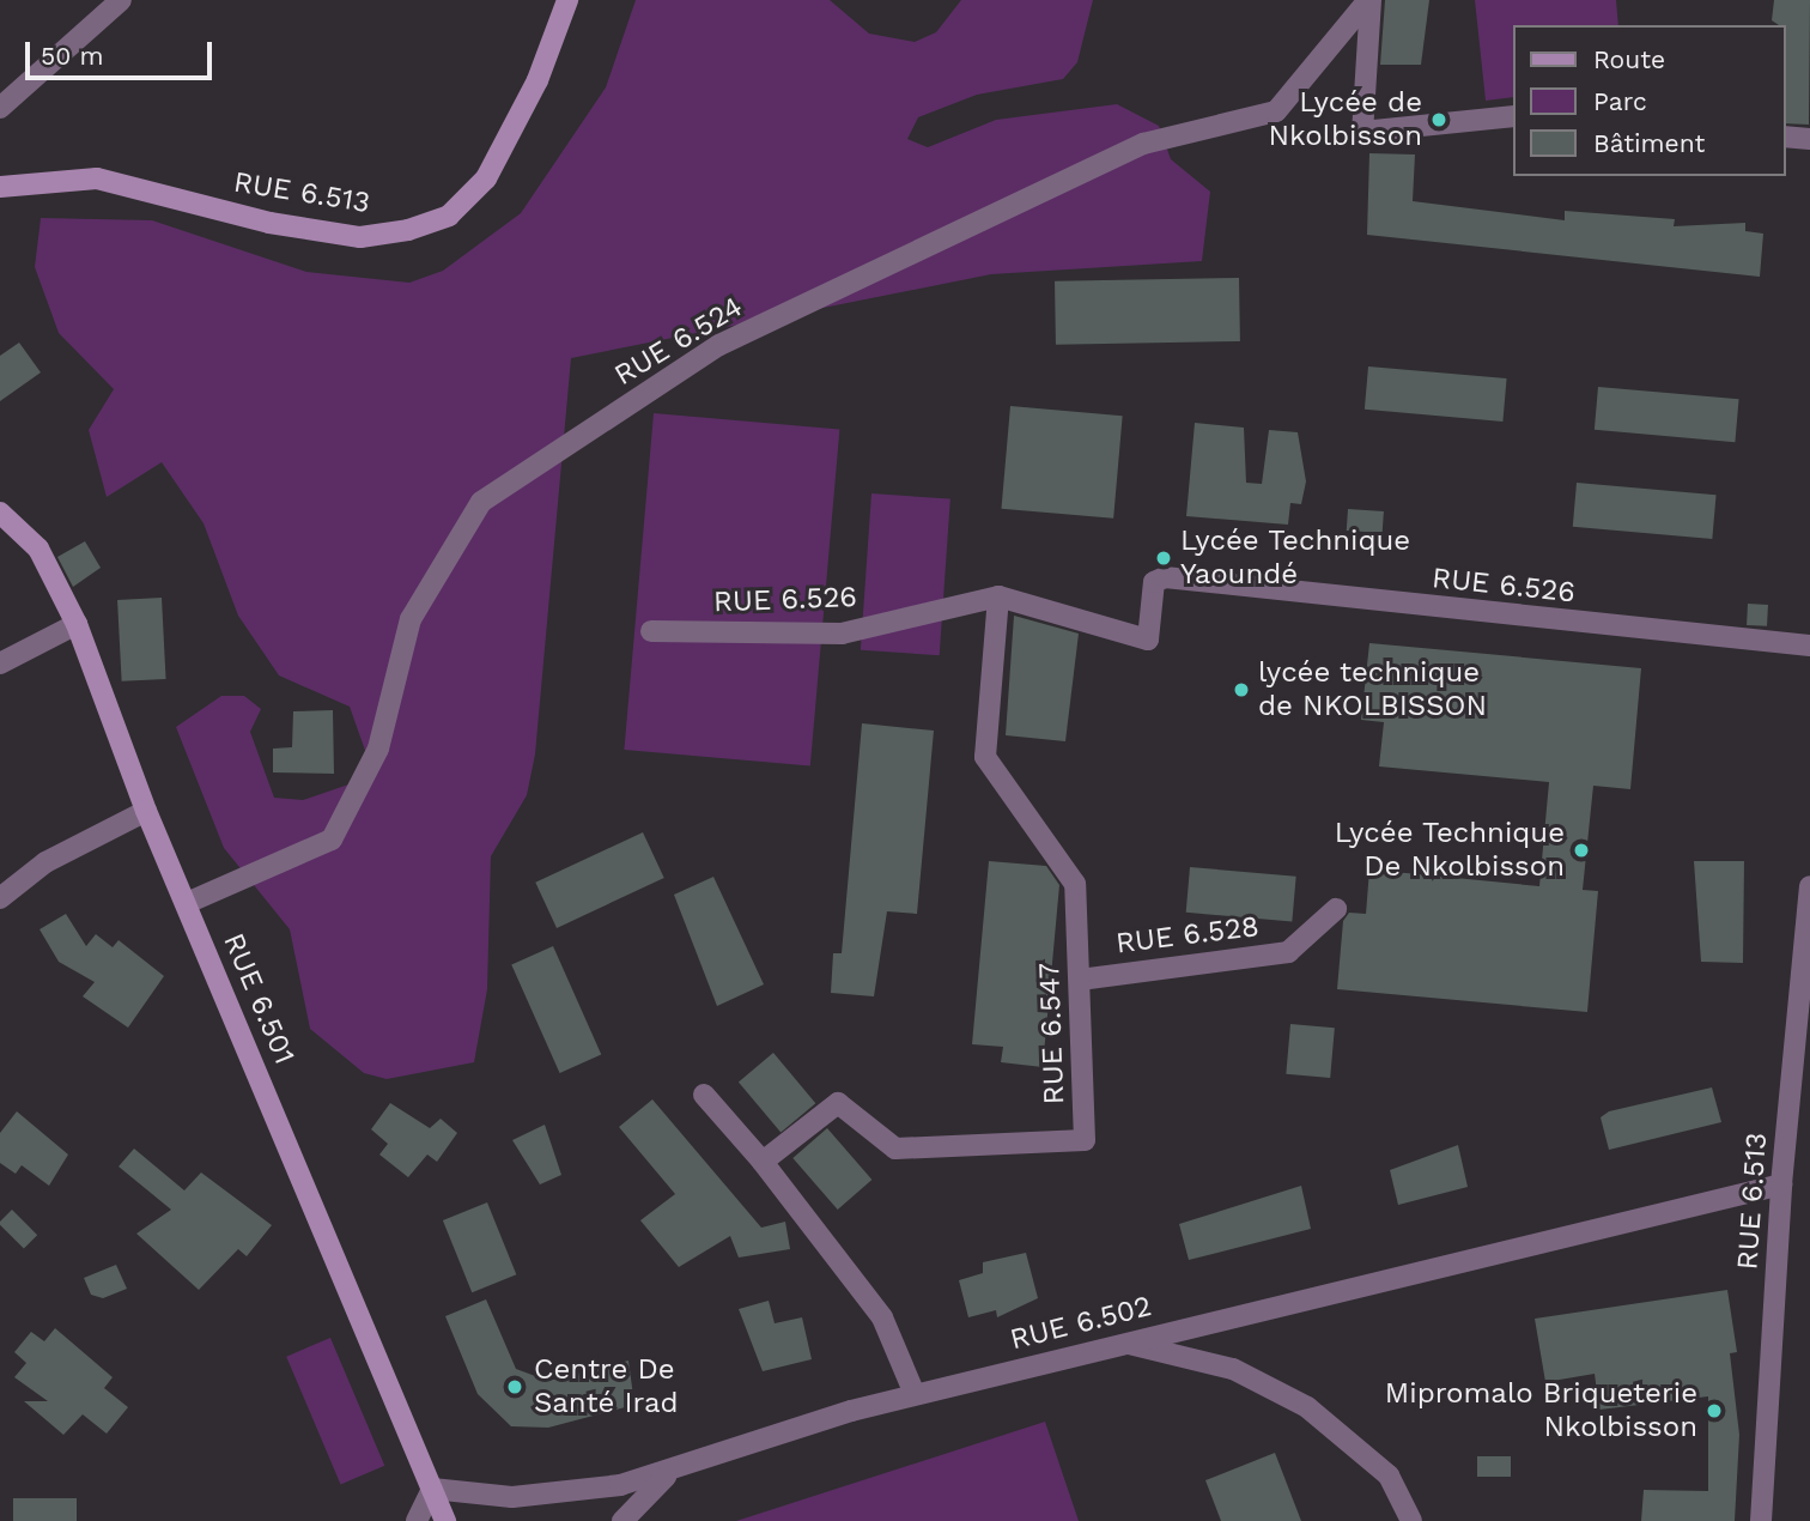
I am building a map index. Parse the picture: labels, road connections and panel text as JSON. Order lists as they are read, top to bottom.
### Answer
{
  "streets": {
    "street": [
      "RUE 6.513",
      "RUE 6.524",
      "RUE 6.526",
      "RUE 6.528",
      "RUE 6.501",
      "RUE 6.547",
      "RUE 6.502"
    ]
  },
  "crossings": [
    ["RUE 6.513", "RUE 6.502"],
    ["RUE 6.524", "RUE 6.501"],
    ["RUE 6.526", "RUE 6.547"],
    ["RUE 6.528", "RUE 6.547"],
    ["RUE 6.501", "RUE 6.502"]
  ],
  "places": [
    "Lycée de Nkolbisson",
    "Lycée Technique Yaoundé",
    "lycée technique de NKOLBISSON",
    "Lycée Technique De Nkolbisson",
    "Centre De Santé Irad",
    "Mipromalo Briqueterie Nkolbisson"
  ],
  "legend": ["Route", "Parc", "Bâtiment"],
  "scale_bar": "50 m"
}
